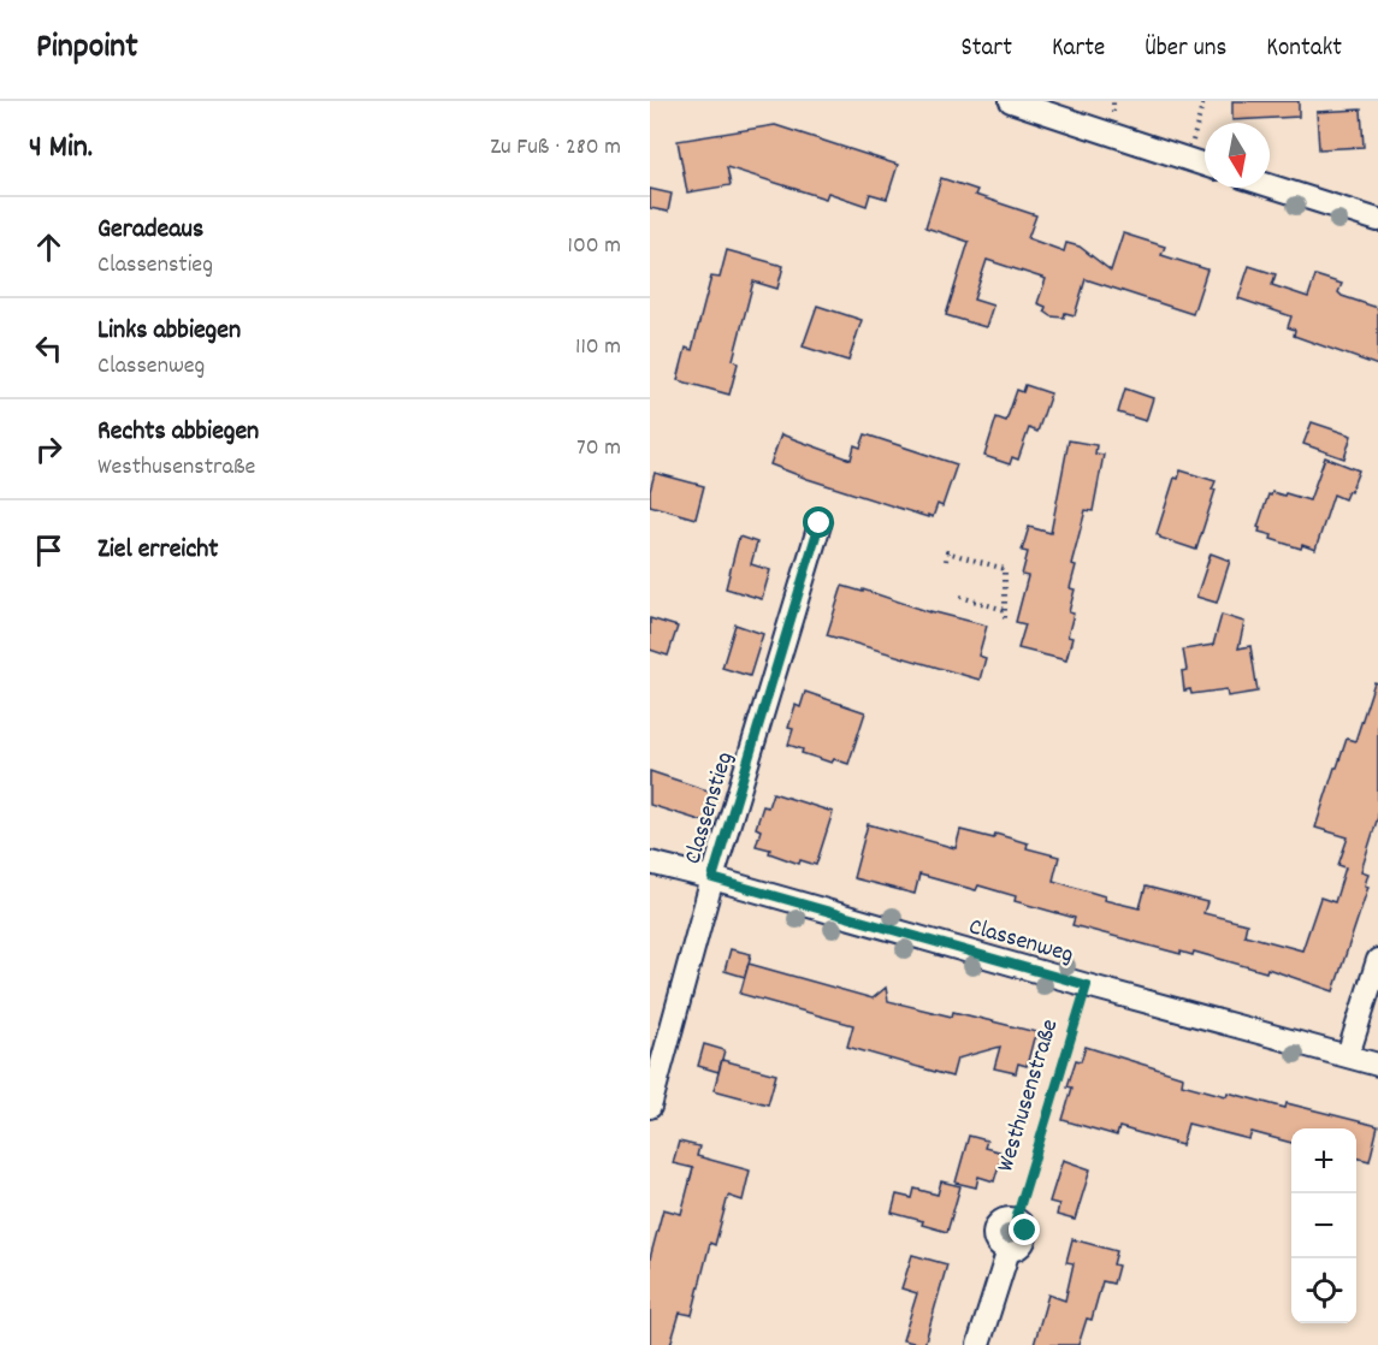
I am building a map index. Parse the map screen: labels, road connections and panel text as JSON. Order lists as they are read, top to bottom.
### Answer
{
  "streets": {
    "street": ["Classenstieg", "Classenweg"],
    "path": ["Westhusenstraße"]
  },
  "crossings": [
    ["Classenstieg", "Classenweg"],
    ["Classenweg", "Westhusenstraße"]
  ],
  "north": "bottom",
  "page": {
    "header": "Pinpoint",
    "nav": [
      "Start",
      "Karte",
      "Über uns",
      "Kontakt"
    ],
    "heading": ["4 Min.", "Zu Fuß · 280 m"],
    "list": [
      ["Geradeaus", "Classenstieg", "100 m"],
      ["Links abbiegen", "Classenweg", "110 m"],
      ["Rechts abbiegen", "Westhusenstraße", "70 m"],
      "Ziel erreicht"
    ],
    "map_buttons": ["+", "−"]
  }
}
